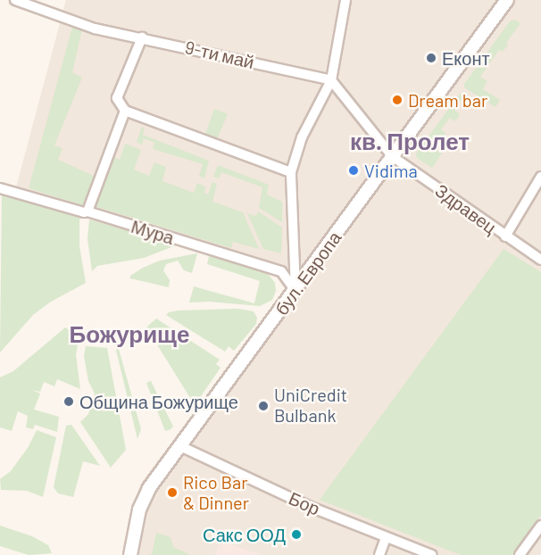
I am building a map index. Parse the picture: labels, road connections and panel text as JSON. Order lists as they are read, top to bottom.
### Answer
{
  "streets": {
    "street": [
      "9-ти май",
      "Здравец",
      "Мура",
      "бул. Европа",
      "Бор"
    ]
  },
  "crossings": [
    ["Здравец", "бул. Европа"],
    ["Мура", "бул. Европа"],
    ["бул. Европа", "Бор"]
  ],
  "districts": ["кв. Пролет", "Божурище"],
  "places": [
    "Еконт",
    "Dream bar",
    "Vidima",
    "Община Божурище",
    "UniCredit Bulbank",
    "Rico Bar & Dinner",
    "Сакс ООД"
  ]
}
